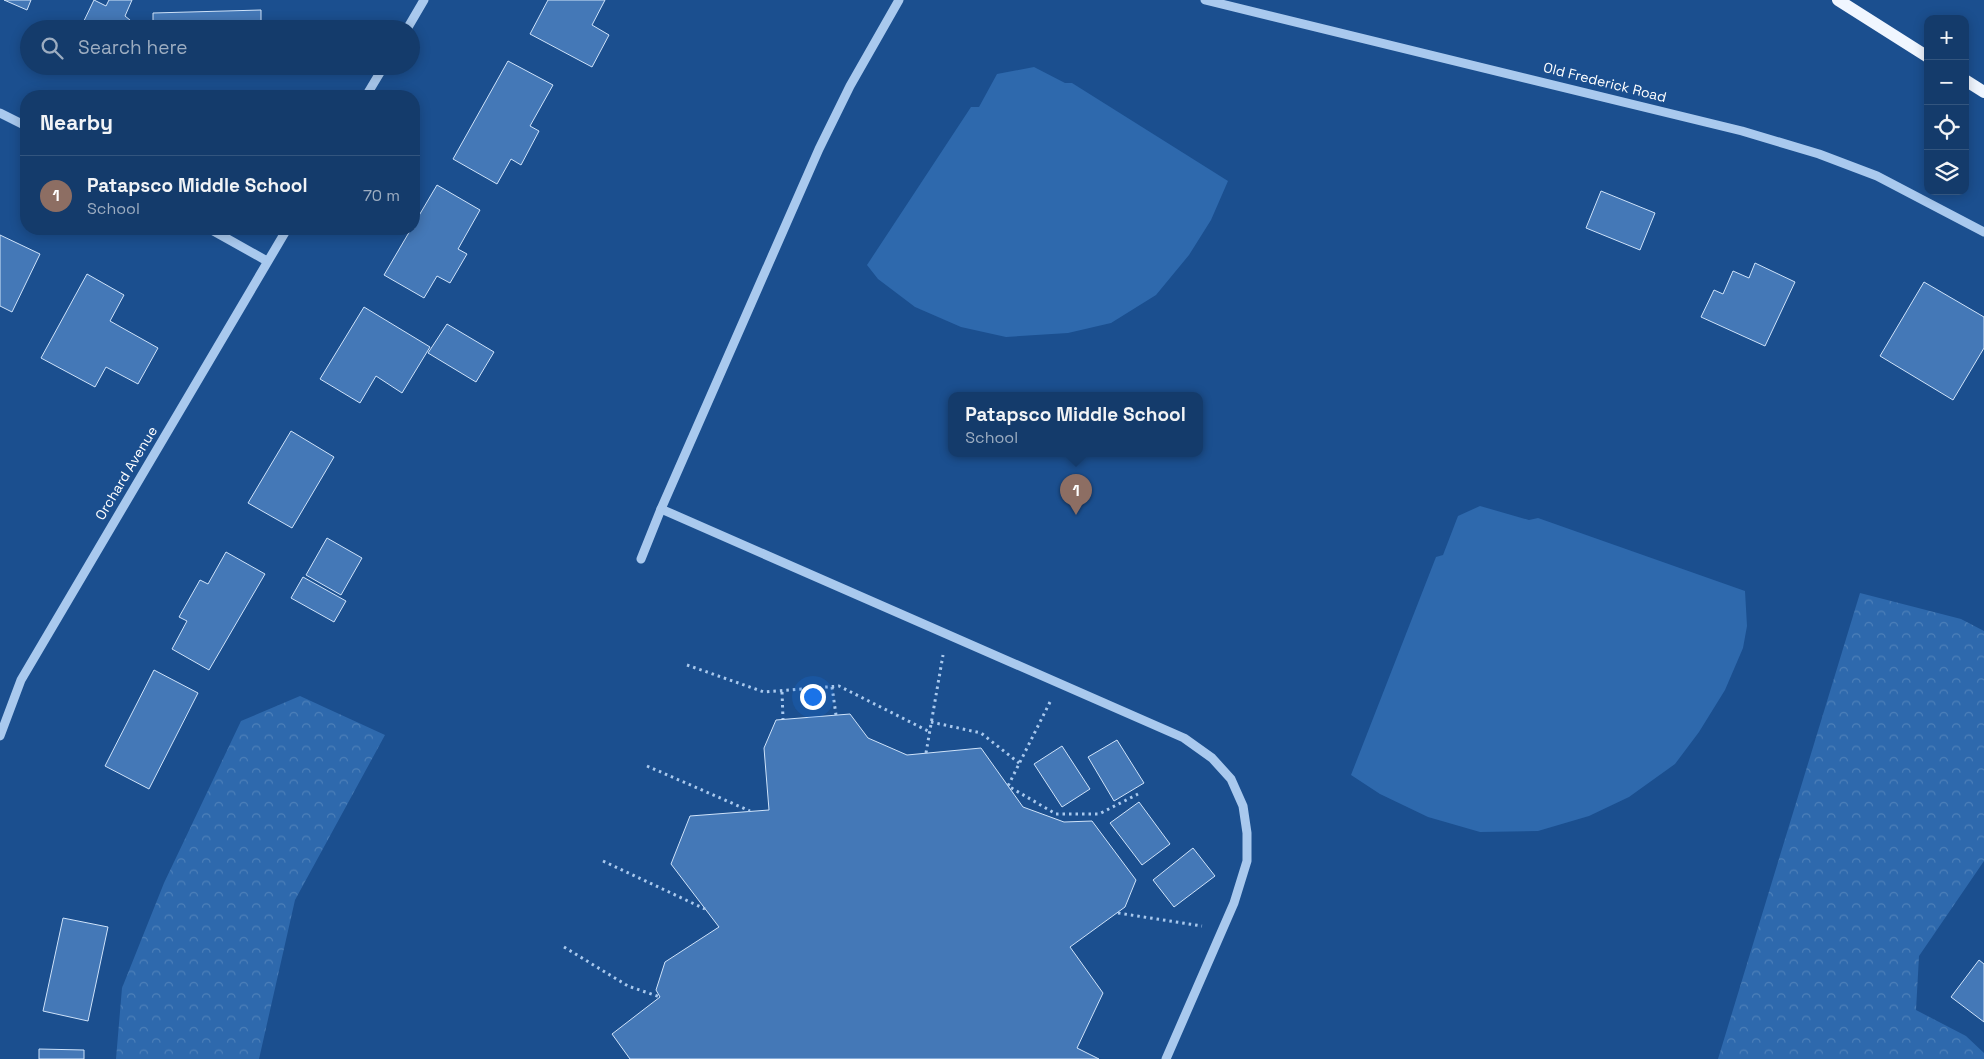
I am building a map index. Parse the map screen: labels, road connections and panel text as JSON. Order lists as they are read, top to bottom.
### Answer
{
  "streets": {
    "street": ["Old Frederick Road", "Orchard Avenue"]
  },
  "page": {
    "map_buttons": ["+", "−"],
    "search": "Search here",
    "heading": "Nearby",
    "list": [
      {
        "mark": "1",
        "name": "Patapsco Middle School",
        "note": "School",
        "value": "70 m"
      }
    ],
    "popup": ["Patapsco Middle School", "School"],
    "pins": "1"
  }
}
